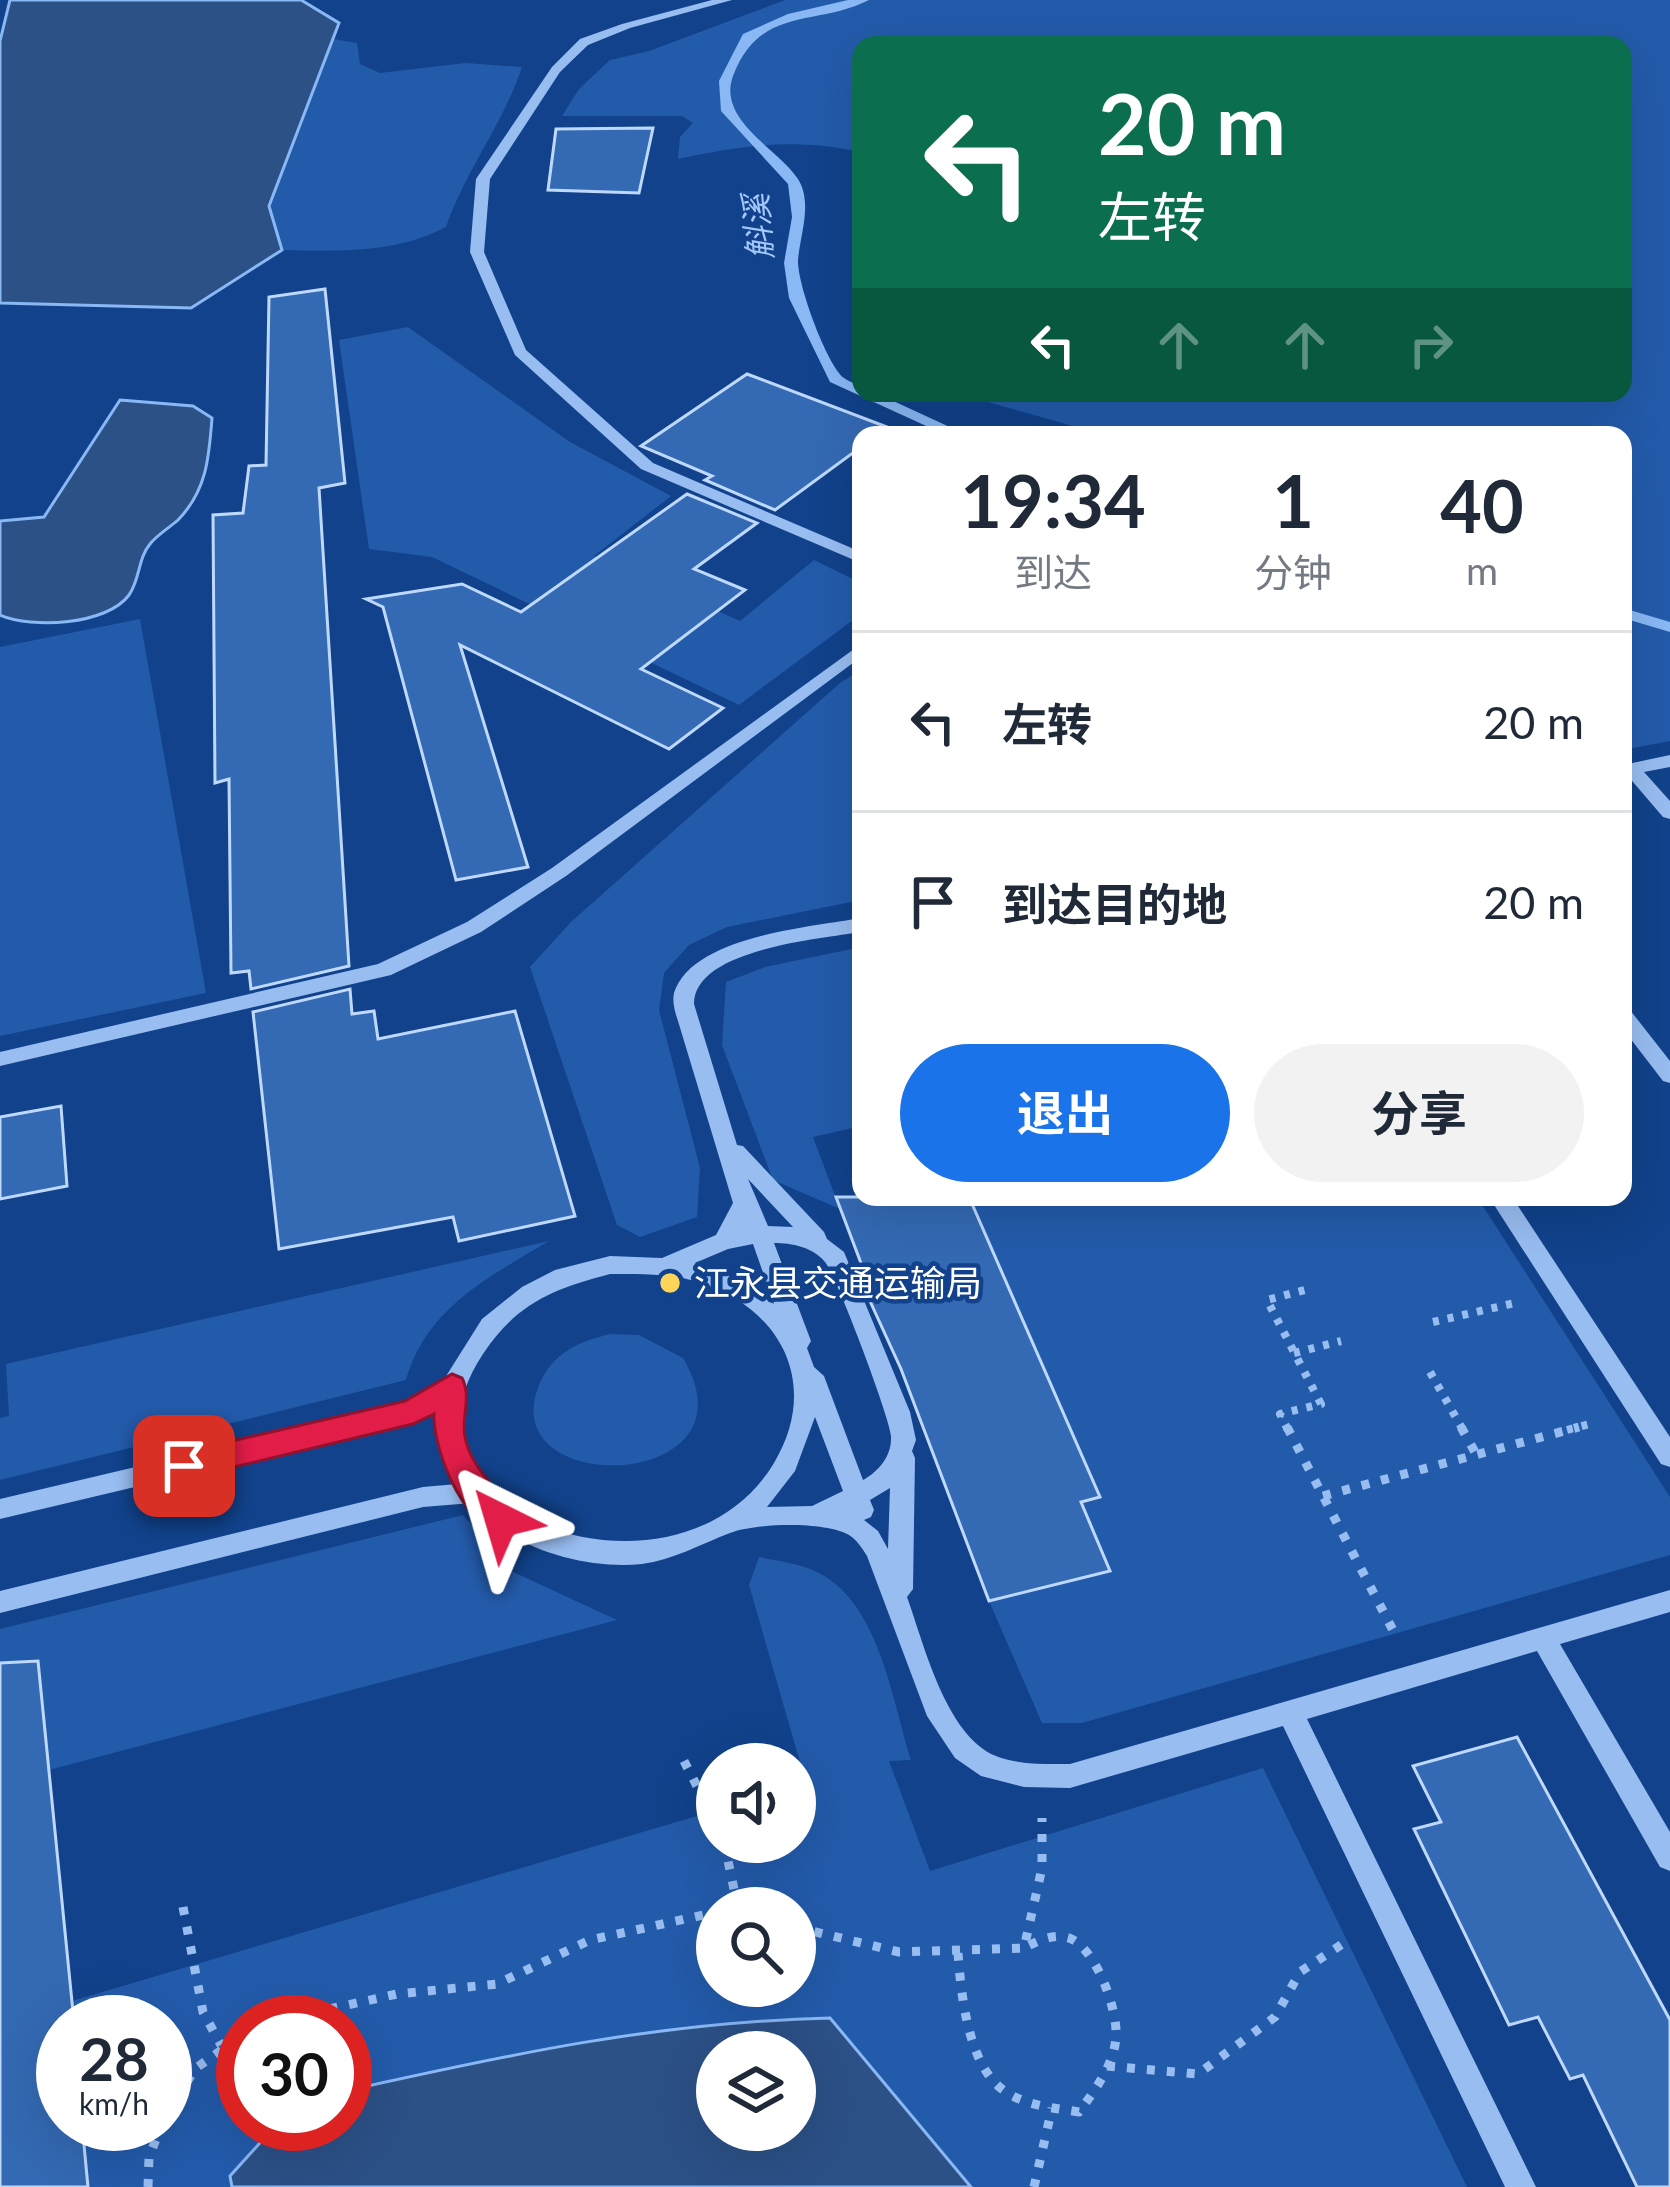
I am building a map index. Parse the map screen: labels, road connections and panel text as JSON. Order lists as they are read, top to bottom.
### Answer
{
  "water": ["斛溪"],
  "places": ["江永县交通运输局"],
  "page": {
    "turn": ["20 m", "左转"],
    "eta": [
      "19:34",
      "到达",
      "1",
      "分钟",
      "40",
      "m"
    ],
    "list": [
      {
        "name": "左转",
        "value": "20 m"
      },
      {
        "name": "到达目的地",
        "value": "20 m"
      }
    ],
    "buttons": ["退出", "分享"],
    "speed": "28 km/h",
    "limit": "30"
  }
}
